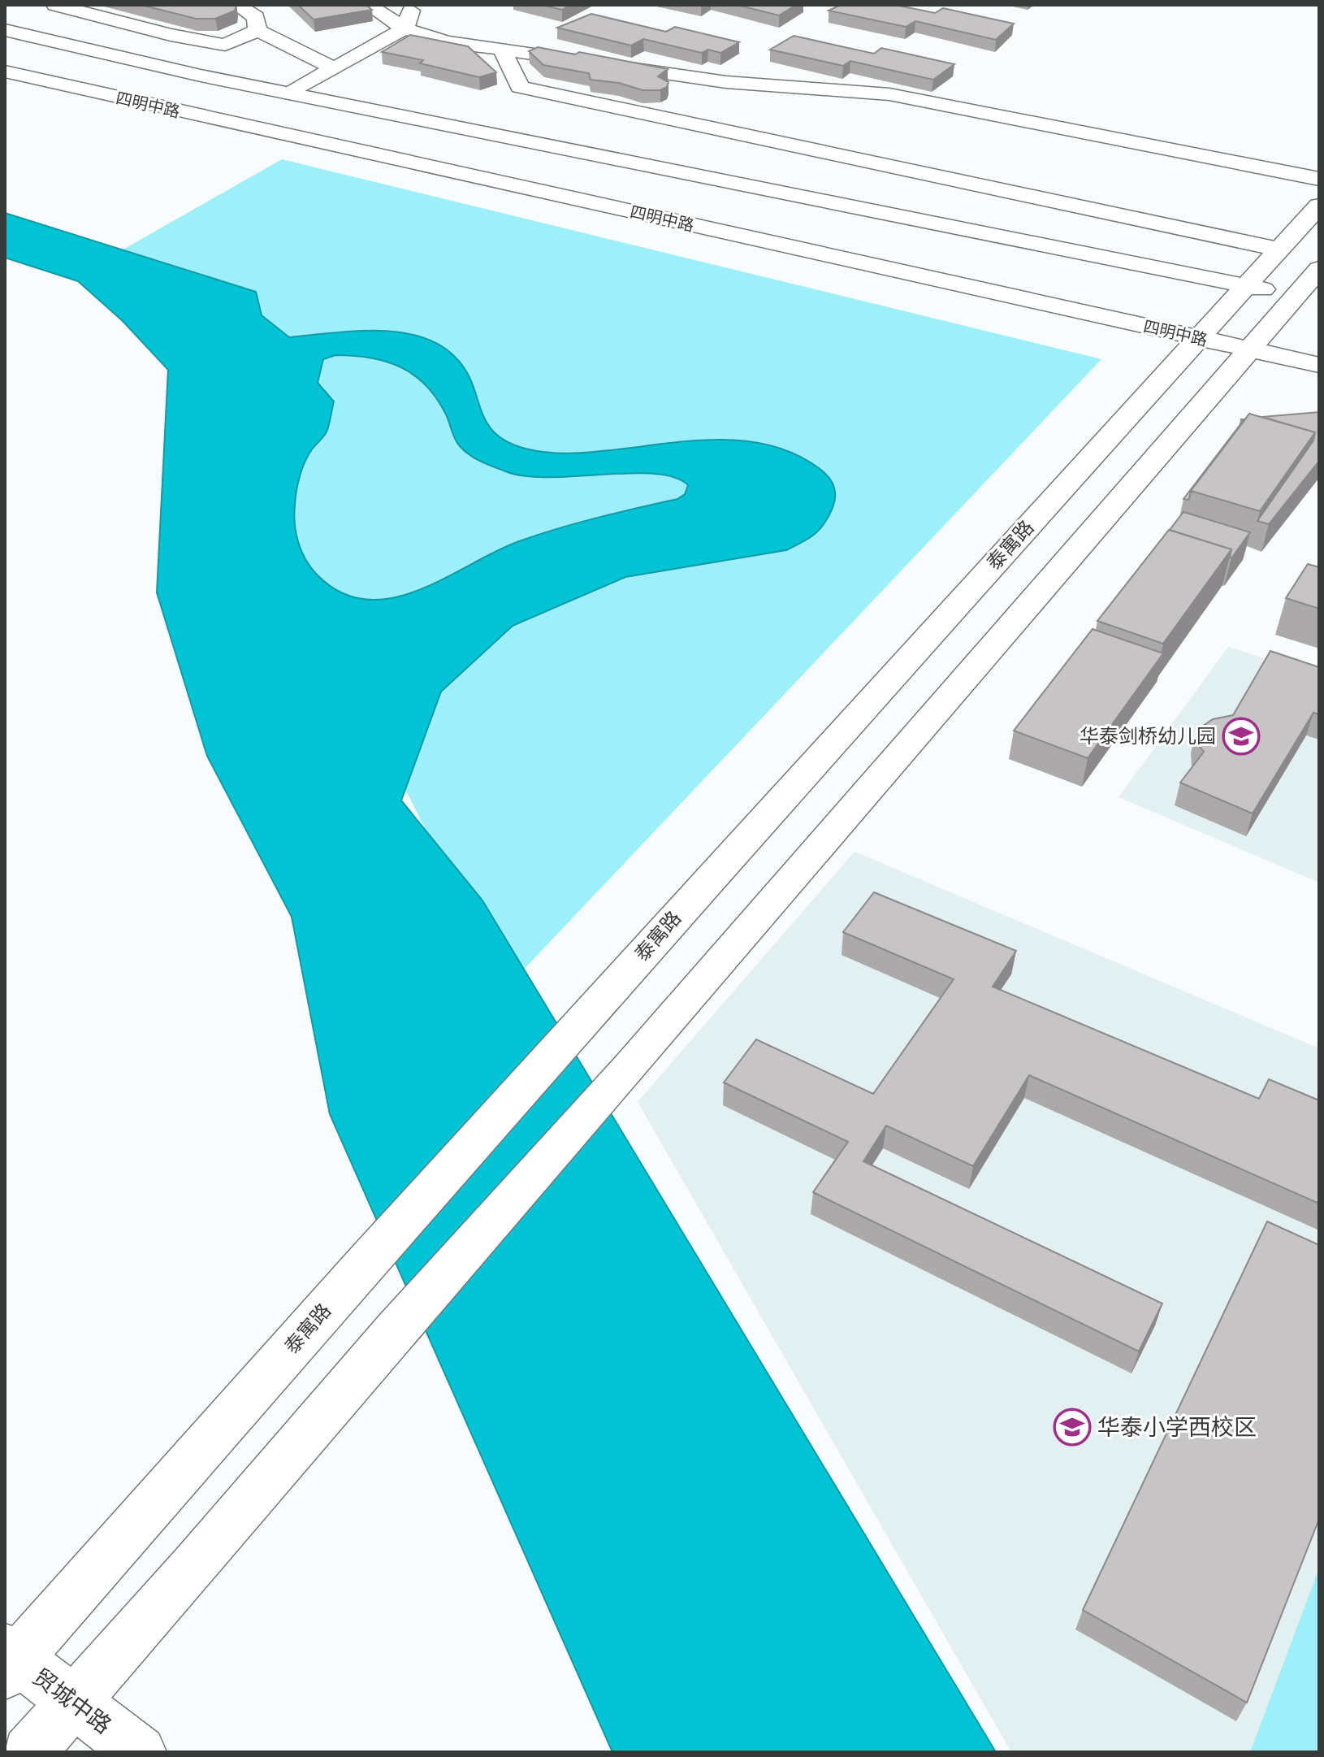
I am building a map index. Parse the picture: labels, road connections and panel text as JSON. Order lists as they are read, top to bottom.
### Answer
{
  "streets": {
    "main road": ["四明中路", "泰寓路", "贸城中路"]
  },
  "crossings": [
    ["四明中路", "泰寓路"],
    ["泰寓路", "贸城中路"]
  ],
  "places": {
    "school or university": ["华泰剑桥幼儿园", "华泰小学西校区"]
  }
}
